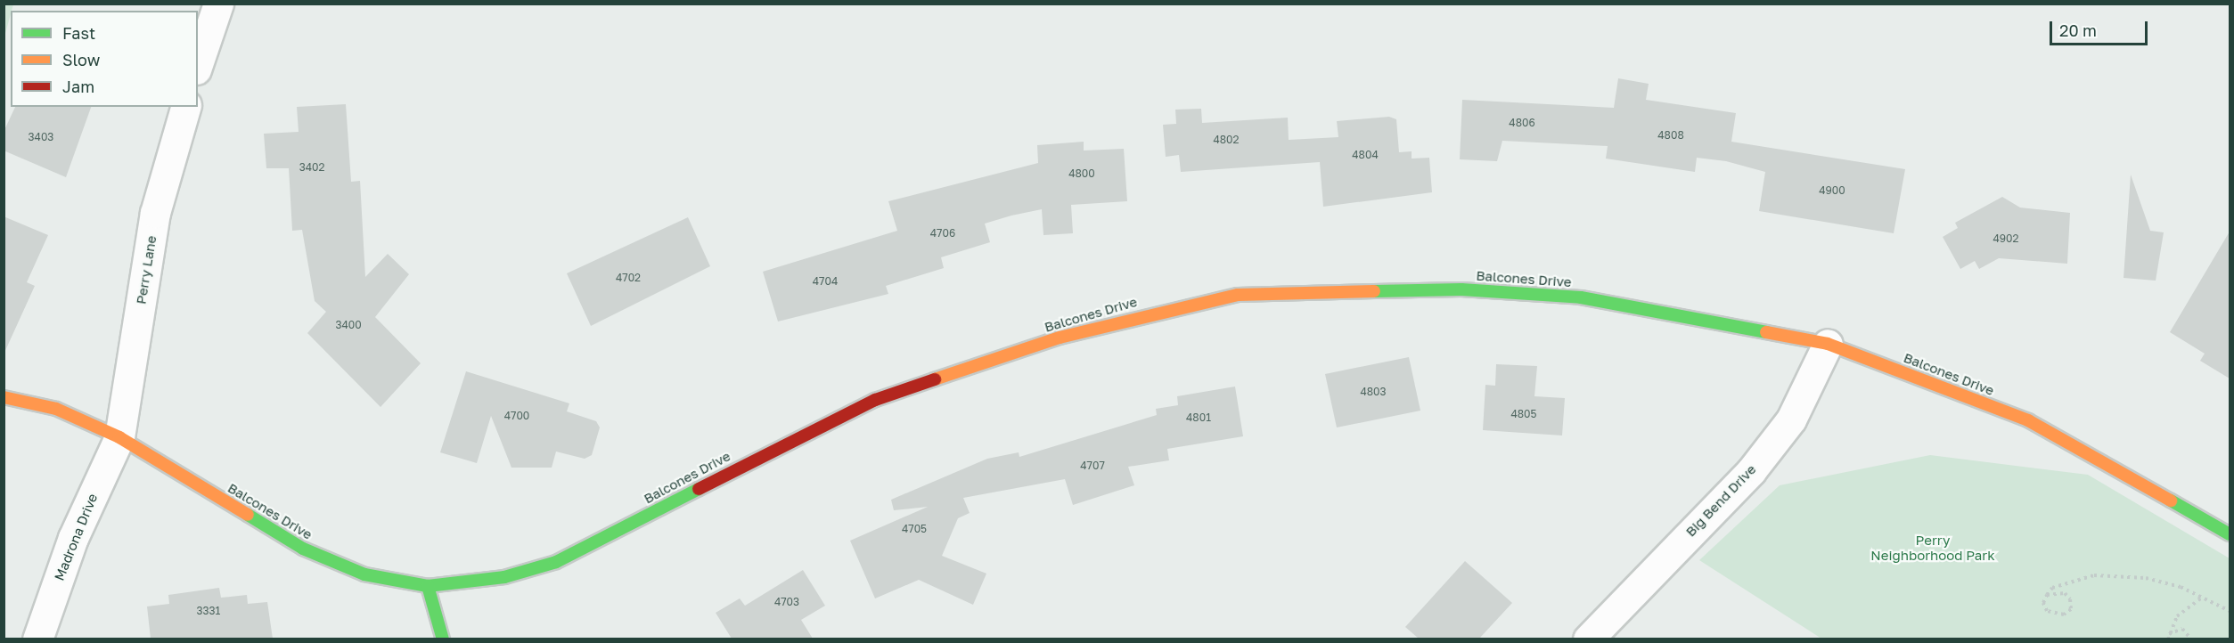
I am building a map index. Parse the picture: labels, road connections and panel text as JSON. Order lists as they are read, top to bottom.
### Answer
{
  "streets": {
    "street": [
      "Perry Lane",
      "Balcones Drive",
      "Big Bend Drive",
      "Madrona Drive"
    ]
  },
  "crossings": [
    ["Perry Lane", "Balcones Drive"],
    ["Perry Lane", "Madrona Drive"],
    ["Balcones Drive", "Big Bend Drive"],
    ["Balcones Drive", "Madrona Drive"]
  ],
  "parks": ["Perry Neighborhood Park"],
  "house_numbers": [
    "4806",
    "4808",
    "3403",
    "4802",
    "4804",
    "3402",
    "4800",
    "4900",
    "4706",
    "4902",
    "4702",
    "4704",
    "3400",
    "4803",
    "4805",
    "4700",
    "4801",
    "4707",
    "4705",
    "4703",
    "3331"
  ],
  "legend": ["Fast", "Slow", "Jam"],
  "scale_bar": "20 m"
}
